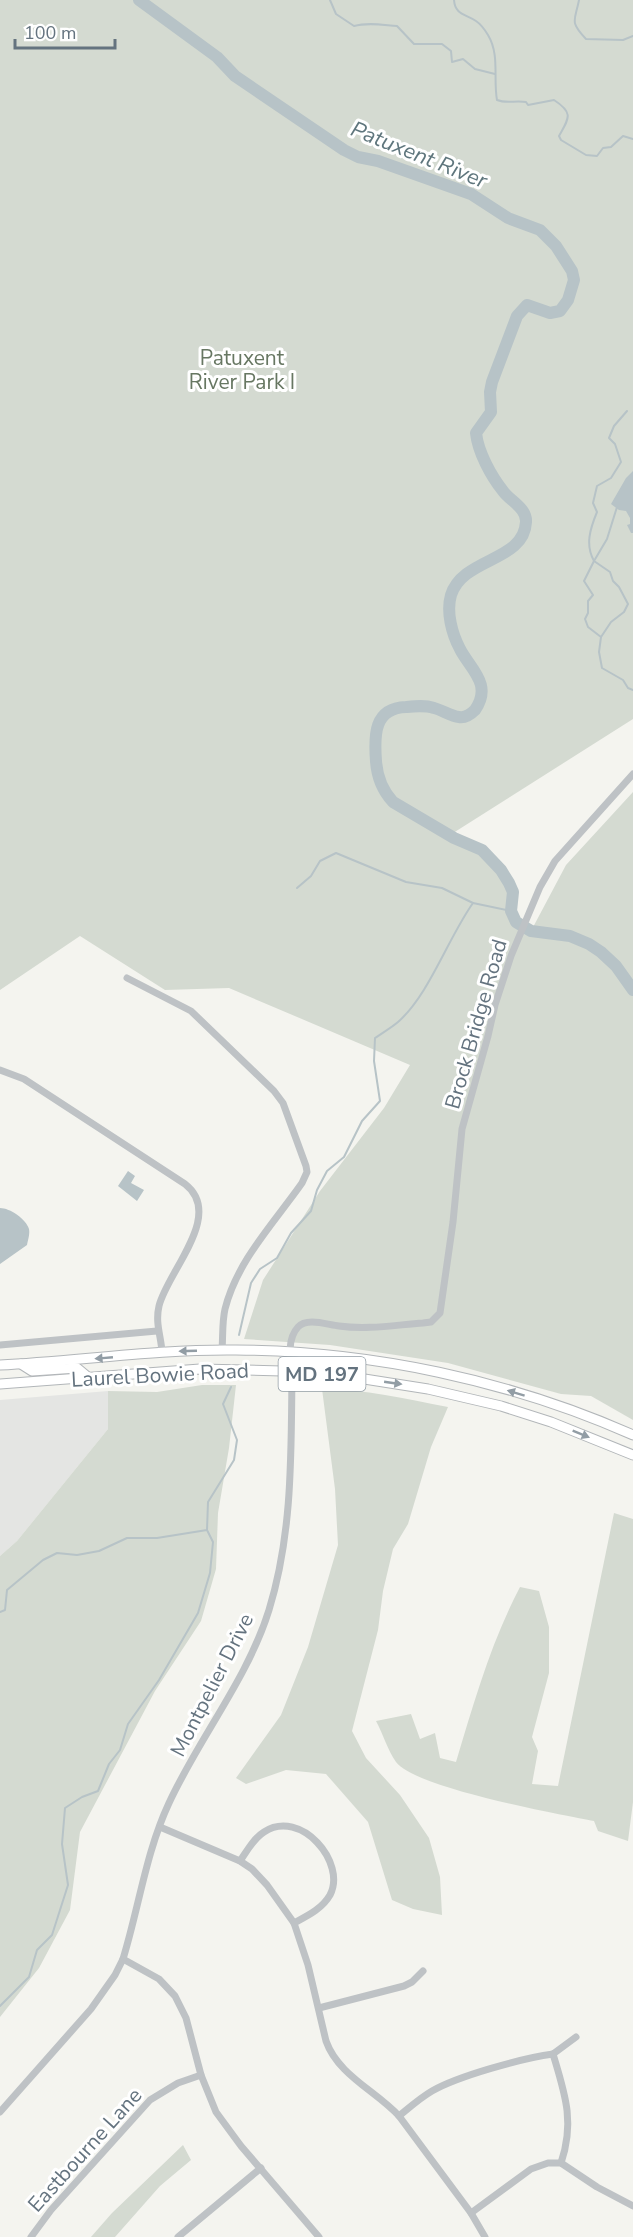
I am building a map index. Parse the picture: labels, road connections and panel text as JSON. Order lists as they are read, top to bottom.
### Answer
{
  "streets": {
    "main road": ["MD 197", "Laurel Bowie Road"],
    "street": ["Brock Bridge Road", "Montpelier Drive", "Eastbourne Lane"]
  },
  "crossings": [
    ["Brock Bridge Road", "Laurel Bowie Road"],
    ["Brock Bridge Road", "Montpelier Drive"],
    ["Laurel Bowie Road", "Montpelier Drive"]
  ],
  "water": ["Patuxent River"],
  "parks": ["Patuxent River Park I"],
  "scale_bar": "100 m"
}
